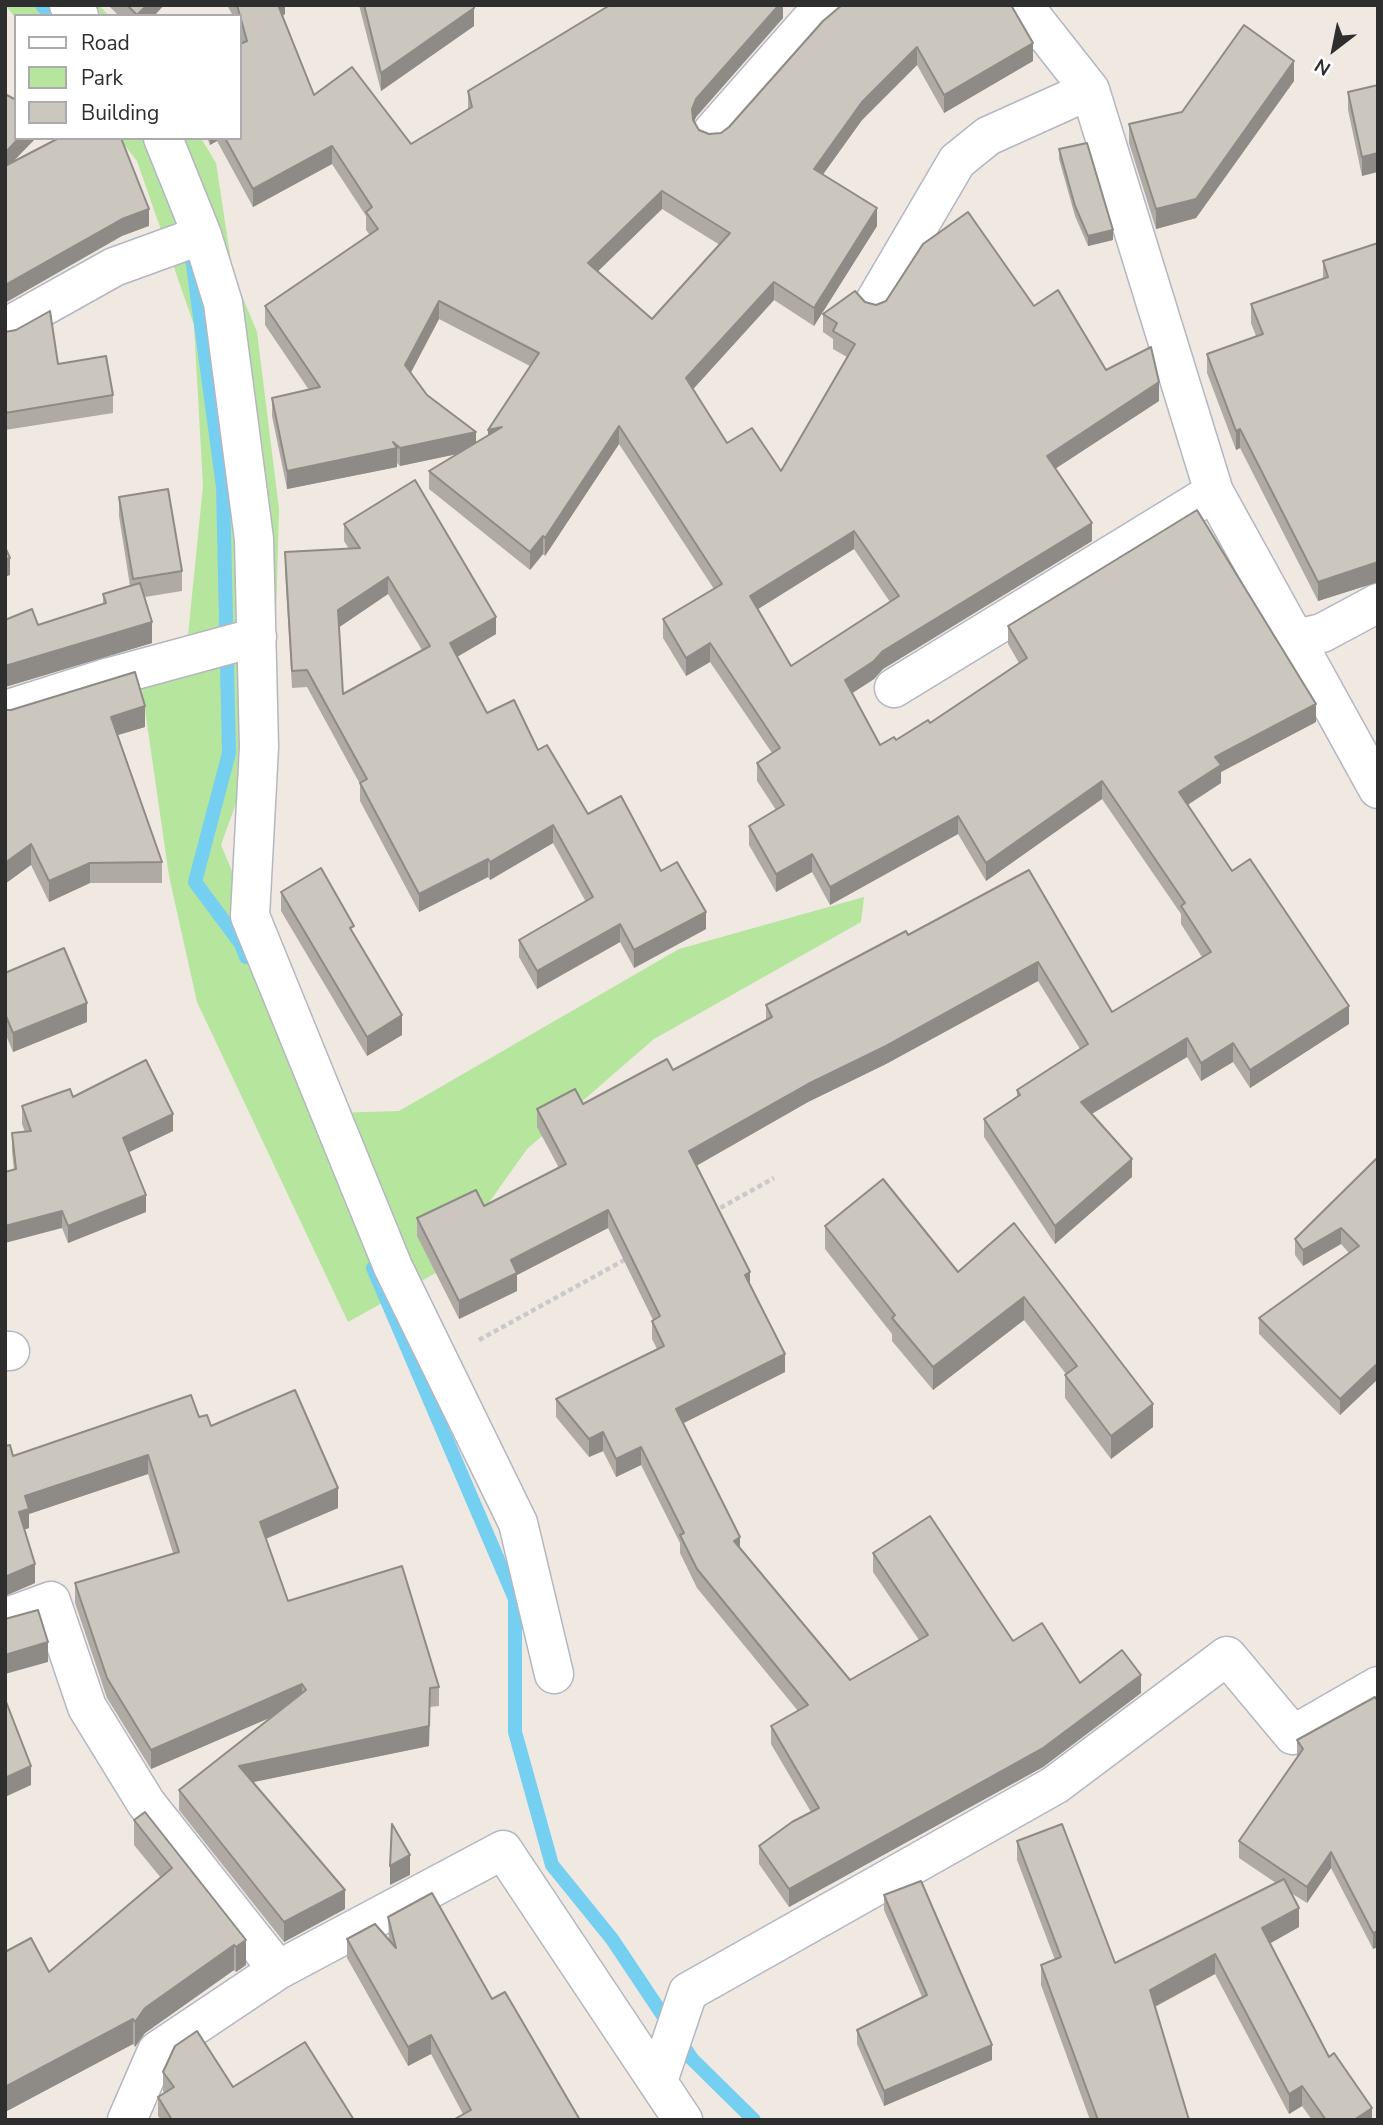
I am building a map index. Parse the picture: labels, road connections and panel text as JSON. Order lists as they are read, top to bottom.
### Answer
{
  "legend": ["Road", "Park", "Building"],
  "north": "bottom left"
}
